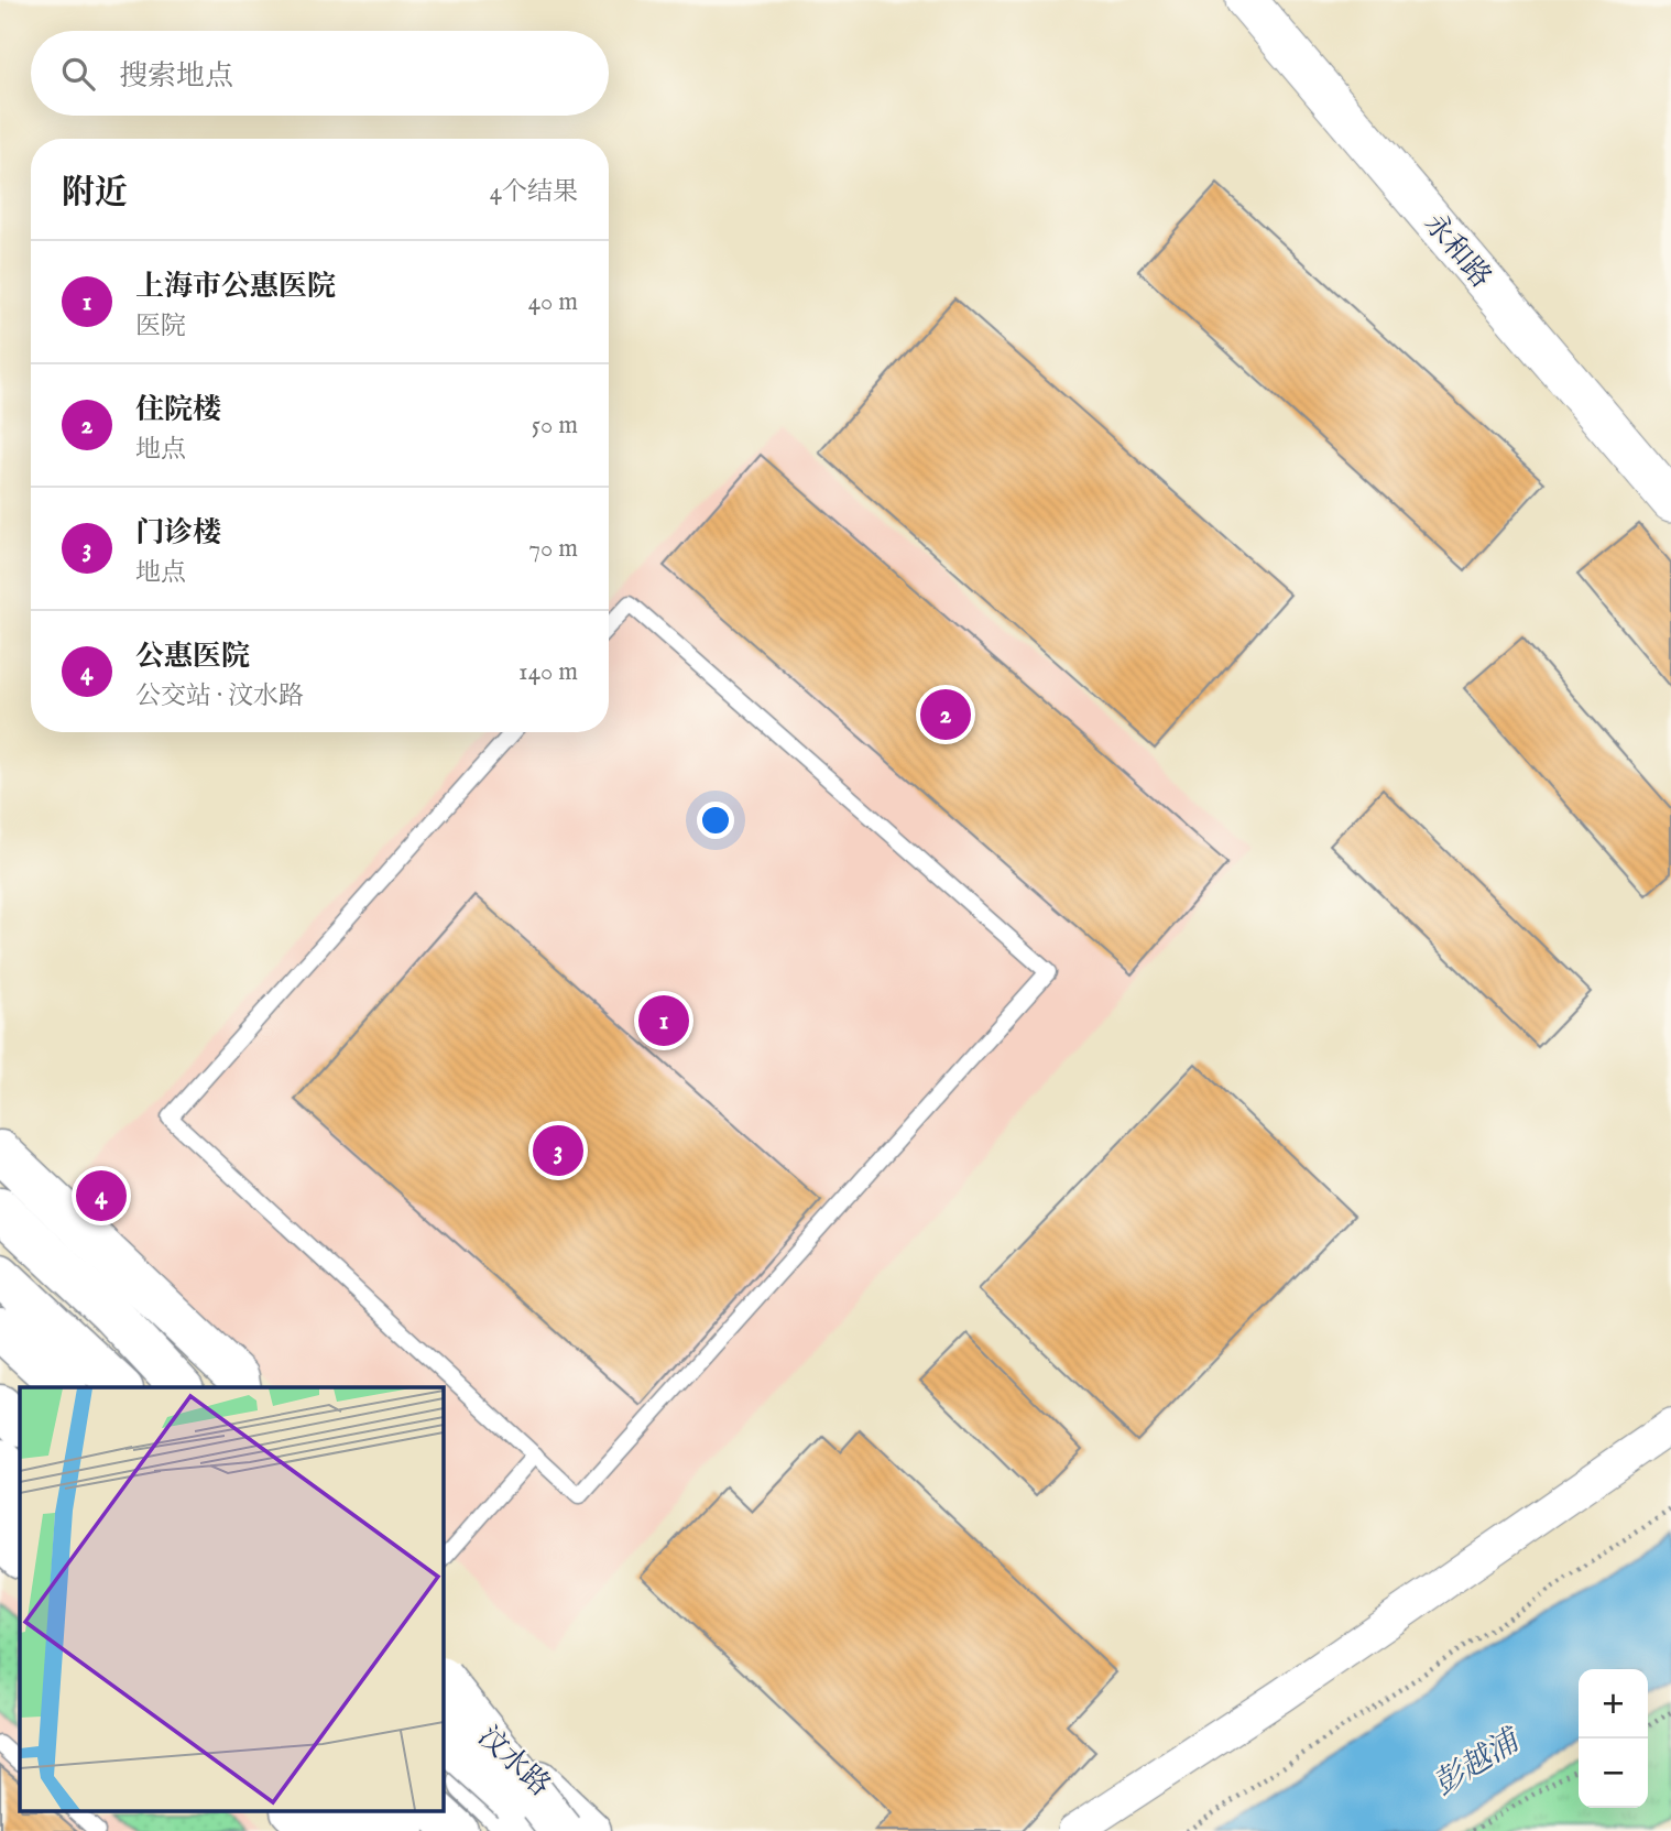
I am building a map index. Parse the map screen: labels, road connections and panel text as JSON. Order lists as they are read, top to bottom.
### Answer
{
  "streets": {
    "main road": ["汶水路"],
    "street": ["永和路"]
  },
  "water": ["彭越浦"],
  "page": {
    "search": "搜索地点",
    "heading": ["附近", "4个结果"],
    "list": [
      {
        "mark": "1",
        "name": "上海市公惠医院",
        "note": "医院",
        "value": "40 m"
      },
      {
        "mark": "2",
        "name": "住院楼",
        "note": "地点",
        "value": "50 m"
      },
      {
        "mark": "3",
        "name": "门诊楼",
        "note": "地点",
        "value": "70 m"
      },
      {
        "mark": "4",
        "name": "公惠医院",
        "note": "公交站 · 汶水路",
        "value": "140 m"
      }
    ],
    "pins": [
      "2",
      "1",
      "3",
      "4"
    ],
    "map_buttons": ["+", "−"]
  }
}
